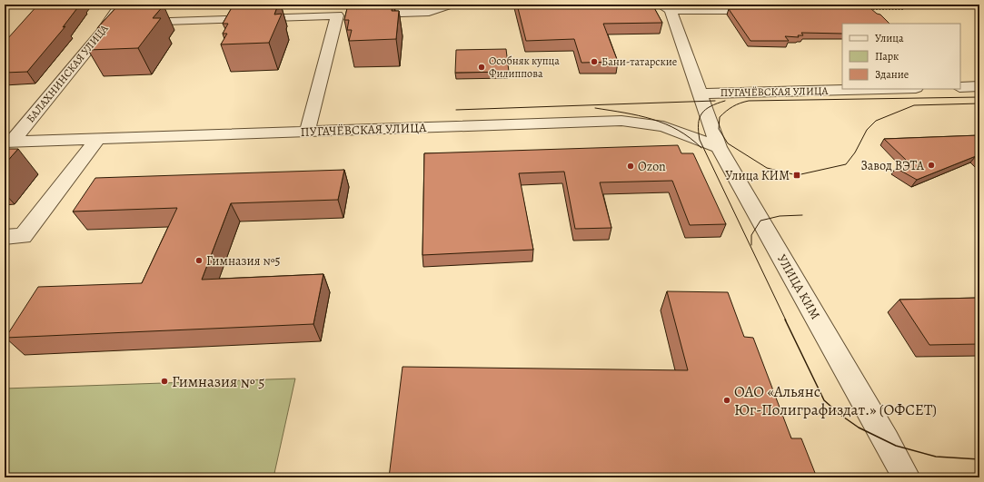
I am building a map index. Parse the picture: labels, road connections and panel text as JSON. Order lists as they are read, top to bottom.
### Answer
{
  "streets": {
    "street": ["БАЛАХНИНСКАЯ УЛИЦА", "ПУГАЧЁВСКАЯ УЛИЦА", "УЛИЦА КИМ"]
  },
  "crossings": [
    ["БАЛАХНИНСКАЯ УЛИЦА", "ПУГАЧЁВСКАЯ УЛИЦА"],
    ["ПУГАЧЁВСКАЯ УЛИЦА", "УЛИЦА КИМ"]
  ],
  "places": {
    "other": [
      "Бани-татарские",
      "Особняк купца Филиппова",
      "Завод ВЭТА",
      "Ozon",
      "Гимназия №5",
      "Гимназия № 5",
      "ОАО «Альянс Юг-Полиграфиздат.» (ОФСЕТ)"
    ],
    "transit": ["Улица КИМ"]
  },
  "legend": ["Улица", "Парк", "Здание"]
}
